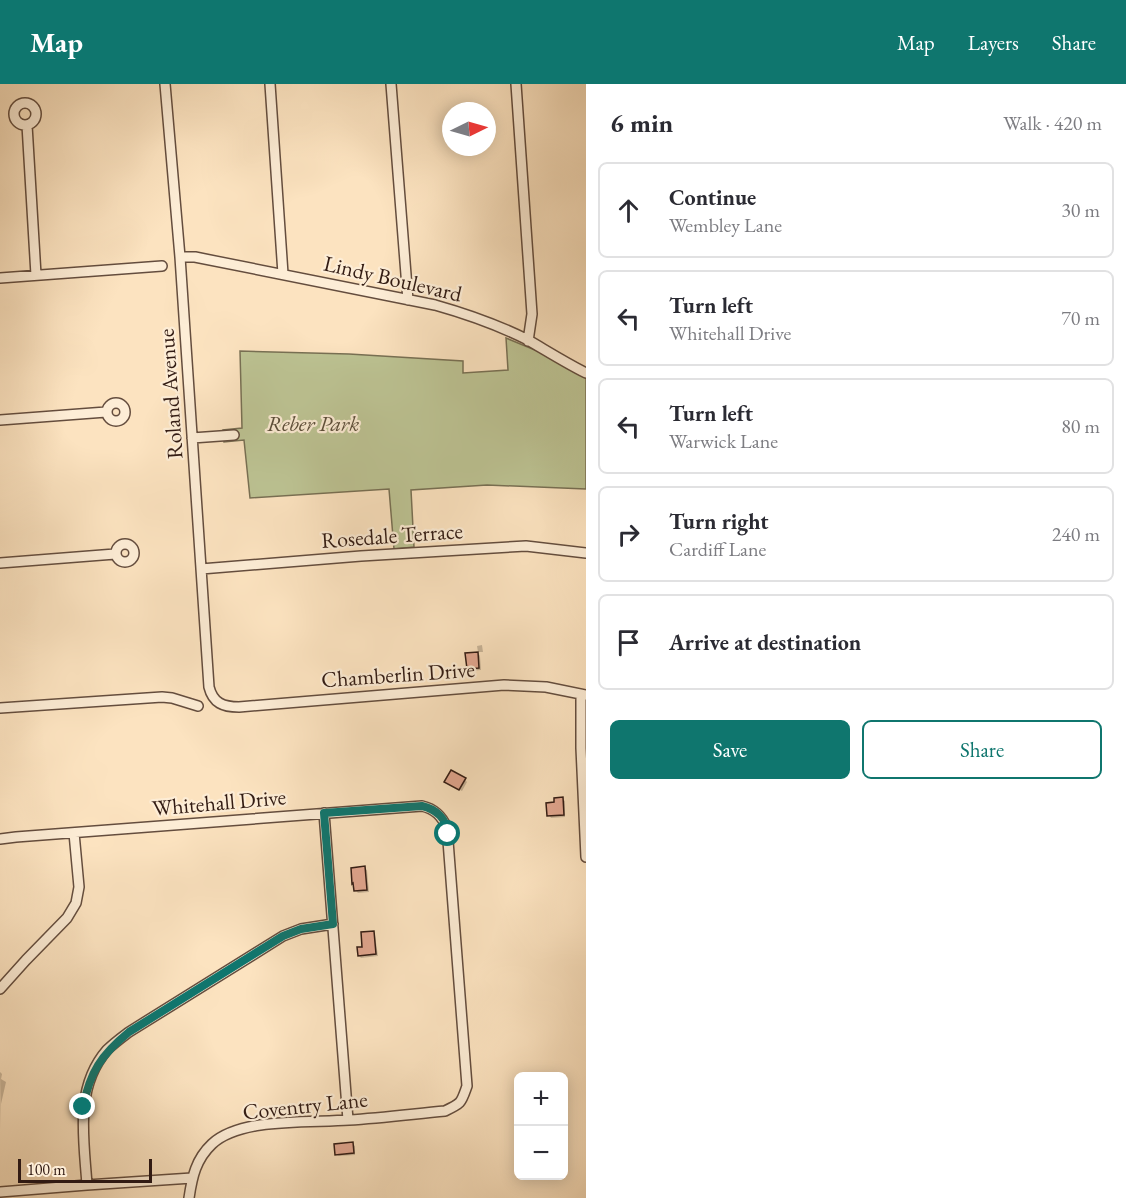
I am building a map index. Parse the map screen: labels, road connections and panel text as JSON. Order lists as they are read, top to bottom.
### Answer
{
  "streets": {
    "street": [
      "Lindy Boulevard",
      "Roland Avenue",
      "Rosedale Terrace",
      "Chamberlin Drive",
      "Whitehall Drive",
      "Coventry Lane"
    ]
  },
  "crossings": [
    ["Lindy Boulevard", "Roland Avenue"],
    ["Roland Avenue", "Rosedale Terrace"],
    ["Roland Avenue", "Chamberlin Drive"],
    ["Whitehall Drive", "Coventry Lane"]
  ],
  "parks": ["Reber Park"],
  "scale_bar": "100 m",
  "north": "right",
  "page": {
    "header": "Map",
    "nav": ["Map", "Layers", "Share"],
    "heading": ["6 min", "Walk · 420 m"],
    "list": [
      ["Continue", "Wembley Lane", "30 m"],
      ["Turn left", "Whitehall Drive", "70 m"],
      ["Turn left", "Warwick Lane", "80 m"],
      ["Turn right", "Cardiff Lane", "240 m"],
      "Arrive at destination"
    ],
    "buttons": ["Save", "Share"],
    "map_buttons": ["+", "−"],
    "scale": "100 m"
  }
}
